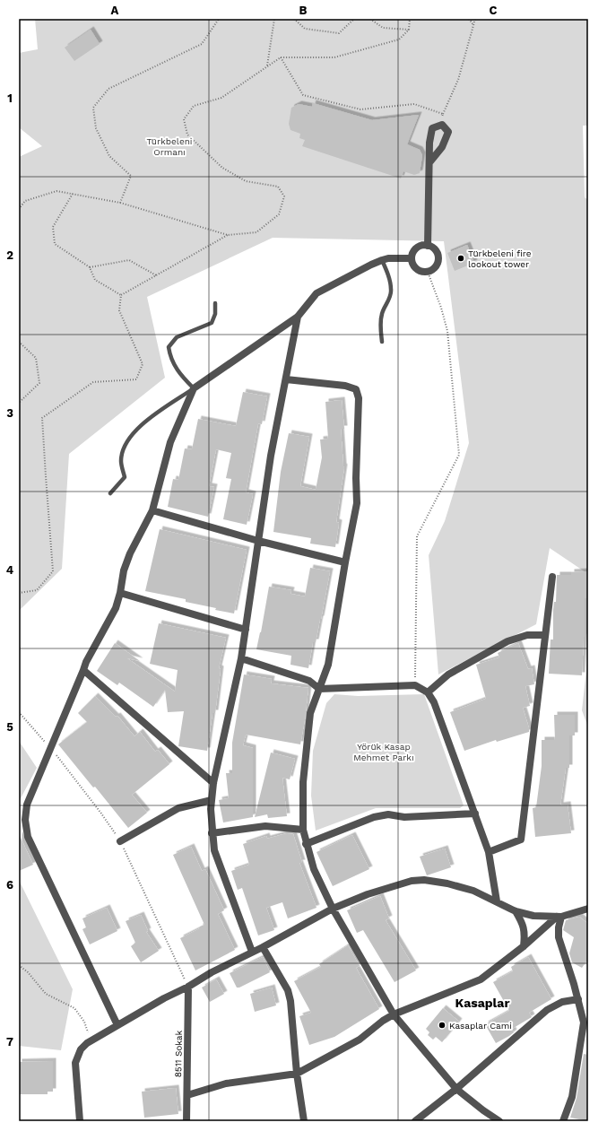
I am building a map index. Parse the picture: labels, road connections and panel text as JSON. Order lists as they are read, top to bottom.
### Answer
{
  "streets": {
    "street": ["8511 Sokak"]
  },
  "districts": ["Kasaplar"],
  "parks": ["Türkbeleni Ormanı", "Yörük Kasap Mehmet Parkı"],
  "places": ["Türkbeleni fire lookout tower", "Kasaplar Cami"],
  "grid": {
    "columns": ["A", "B", "C"],
    "rows": [
      "1",
      "2",
      "3",
      "4",
      "5",
      "6",
      "7"
    ]
  }
}
